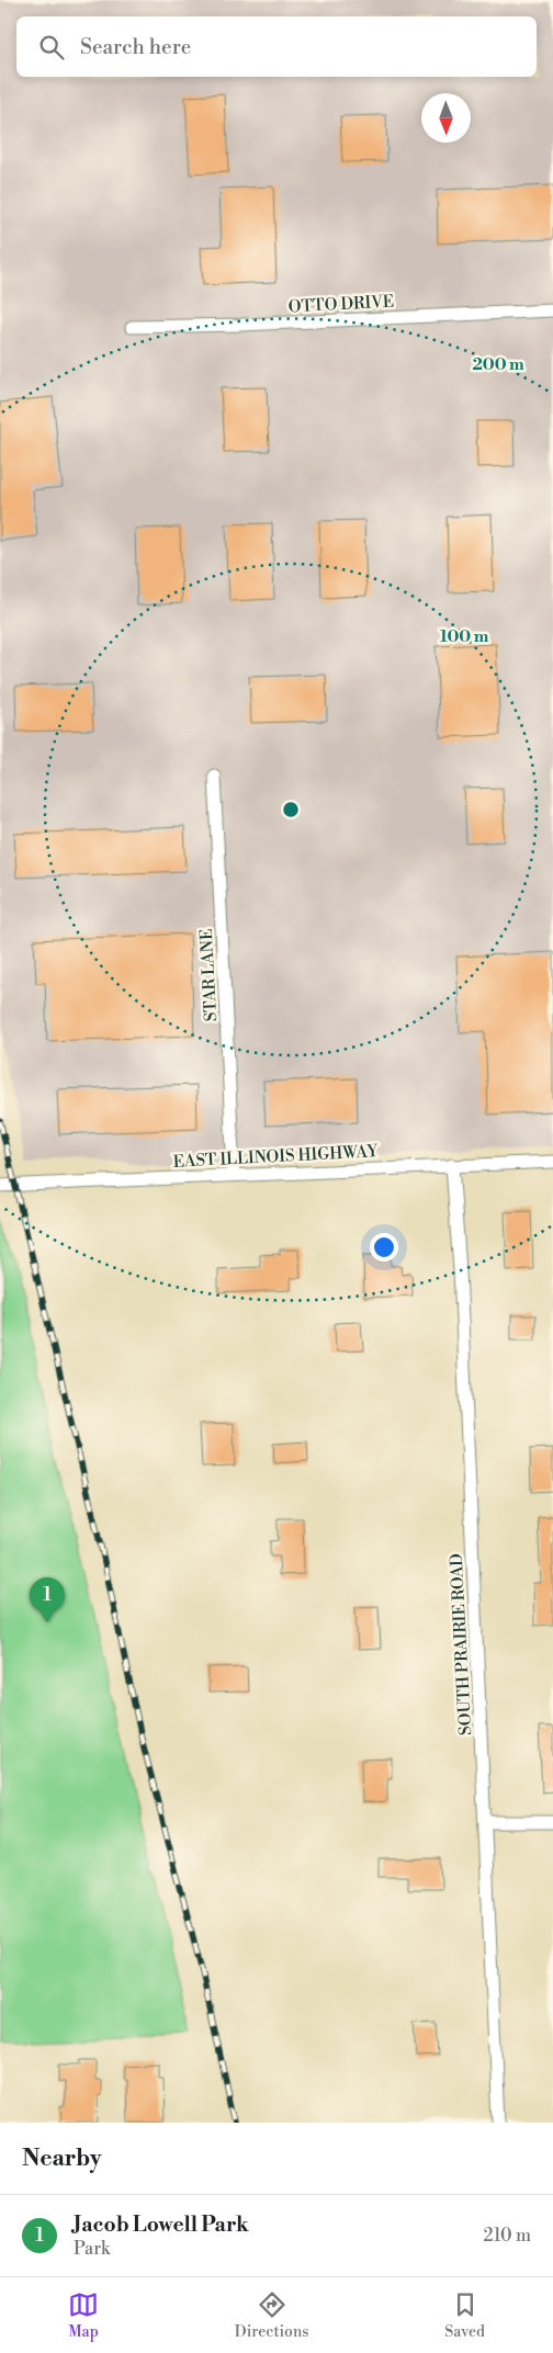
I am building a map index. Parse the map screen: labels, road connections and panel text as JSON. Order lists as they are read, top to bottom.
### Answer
{
  "streets": {
    "street": [
      "OTTO DRIVE",
      "STAR LANE",
      "EAST ILLINOIS HIGHWAY",
      "SOUTH PRAIRIE ROAD"
    ]
  },
  "crossings": [
    ["STAR LANE", "EAST ILLINOIS HIGHWAY"],
    ["EAST ILLINOIS HIGHWAY", "SOUTH PRAIRIE ROAD"]
  ],
  "north": "bottom",
  "page": {
    "search": "Search here",
    "pins": "1",
    "heading": "Nearby",
    "list": [
      {
        "mark": "1",
        "name": "Jacob Lowell Park",
        "note": "Park",
        "value": "210 m"
      }
    ],
    "nav": ["Map", "Directions", "Saved"]
  },
  "rings": ["200 m", "100 m"]
}
